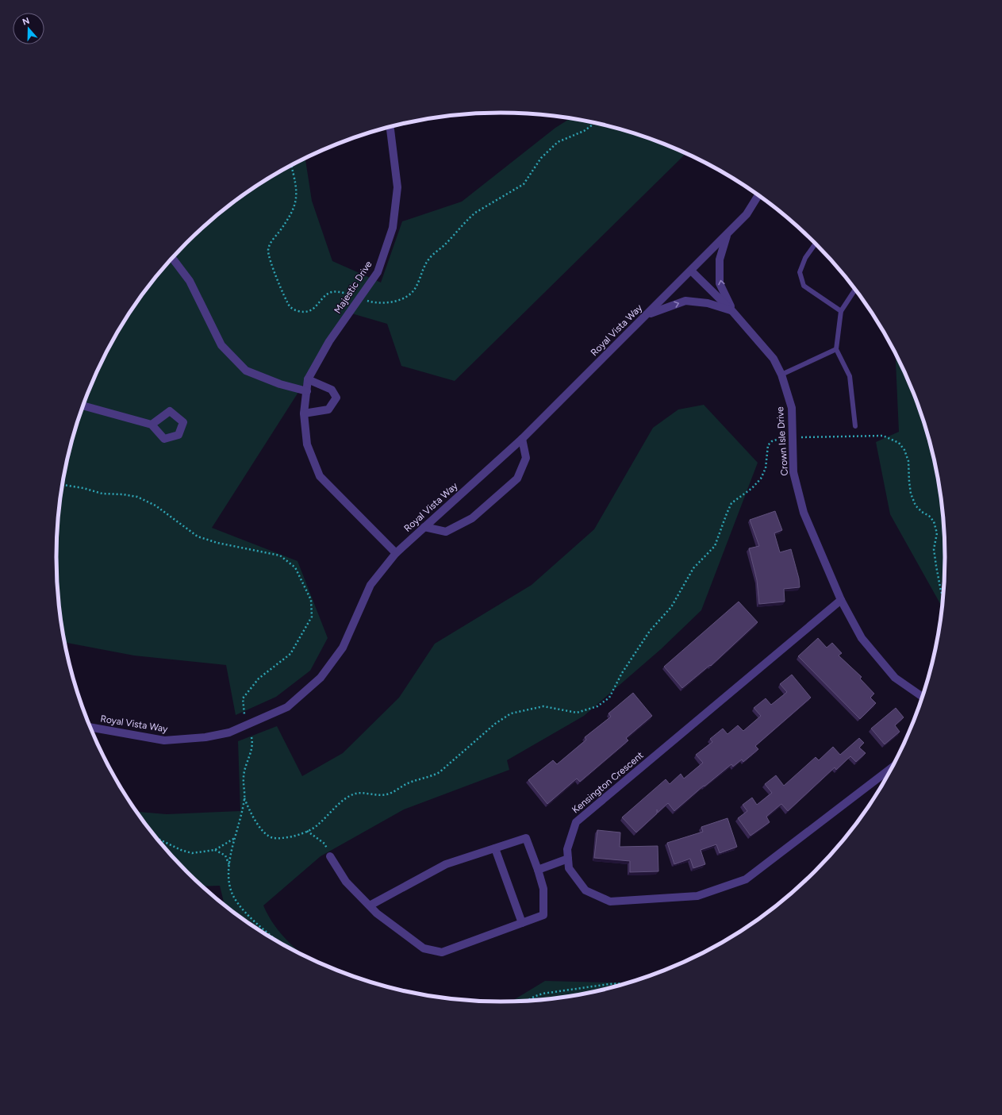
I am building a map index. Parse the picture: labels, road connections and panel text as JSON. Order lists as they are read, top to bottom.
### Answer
{
  "streets": {
    "street": [
      "Majestic Drive",
      "Royal Vista Way",
      "Crown Isle Drive",
      "Kensington Crescent"
    ]
  },
  "crossings": [
    ["Majestic Drive", "Royal Vista Way"],
    ["Royal Vista Way", "Crown Isle Drive"],
    ["Crown Isle Drive", "Kensington Crescent"]
  ],
  "north": "top"
}
